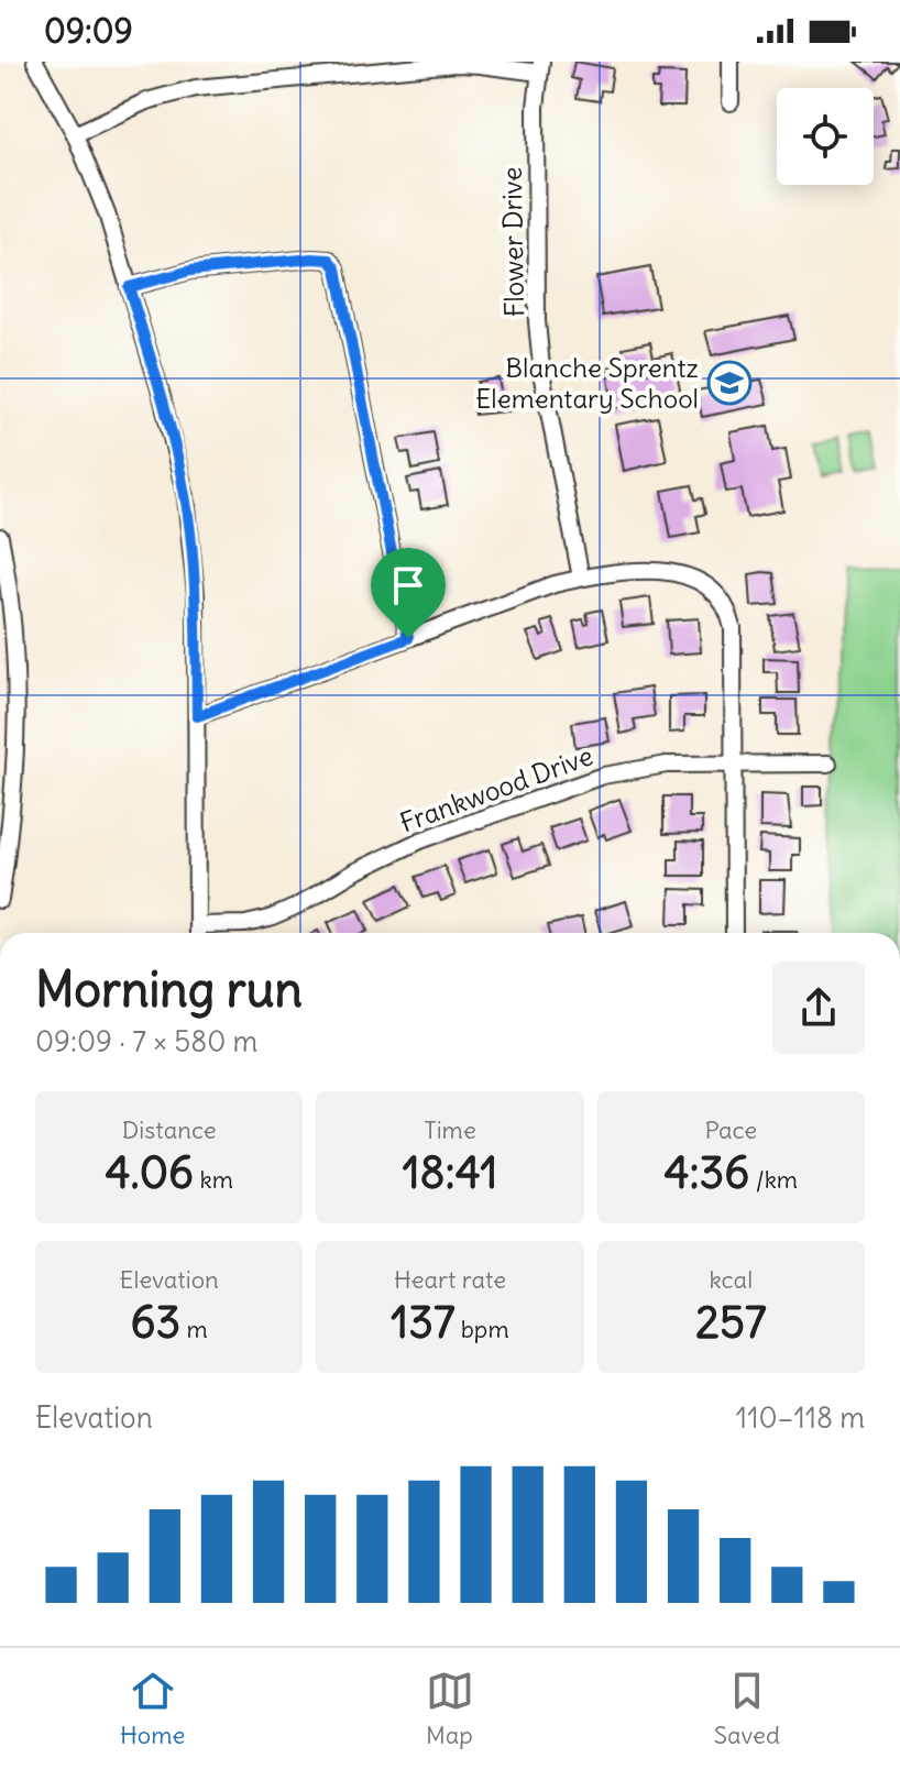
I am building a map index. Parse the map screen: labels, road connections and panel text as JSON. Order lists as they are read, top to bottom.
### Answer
{
  "streets": {
    "street": ["Flower Drive", "Frankwood Drive"]
  },
  "places": {
    "school or university": ["Blanche Sprentz Elementary School"]
  },
  "page": {
    "status": "09:09",
    "heading": ["Morning run", "09:09 · 7 × 580 m"],
    "stats": [
      ["Distance", "4.06 km"],
      ["Time", "18:41"],
      ["Pace", "4:36 /km"],
      ["Elevation", "63 m"],
      ["Heart rate", "137 bpm"],
      ["kcal", "257"]
    ],
    "chart": ["Elevation", "110–118 m"],
    "tabs": ["Home", "Map", "Saved"]
  }
}
